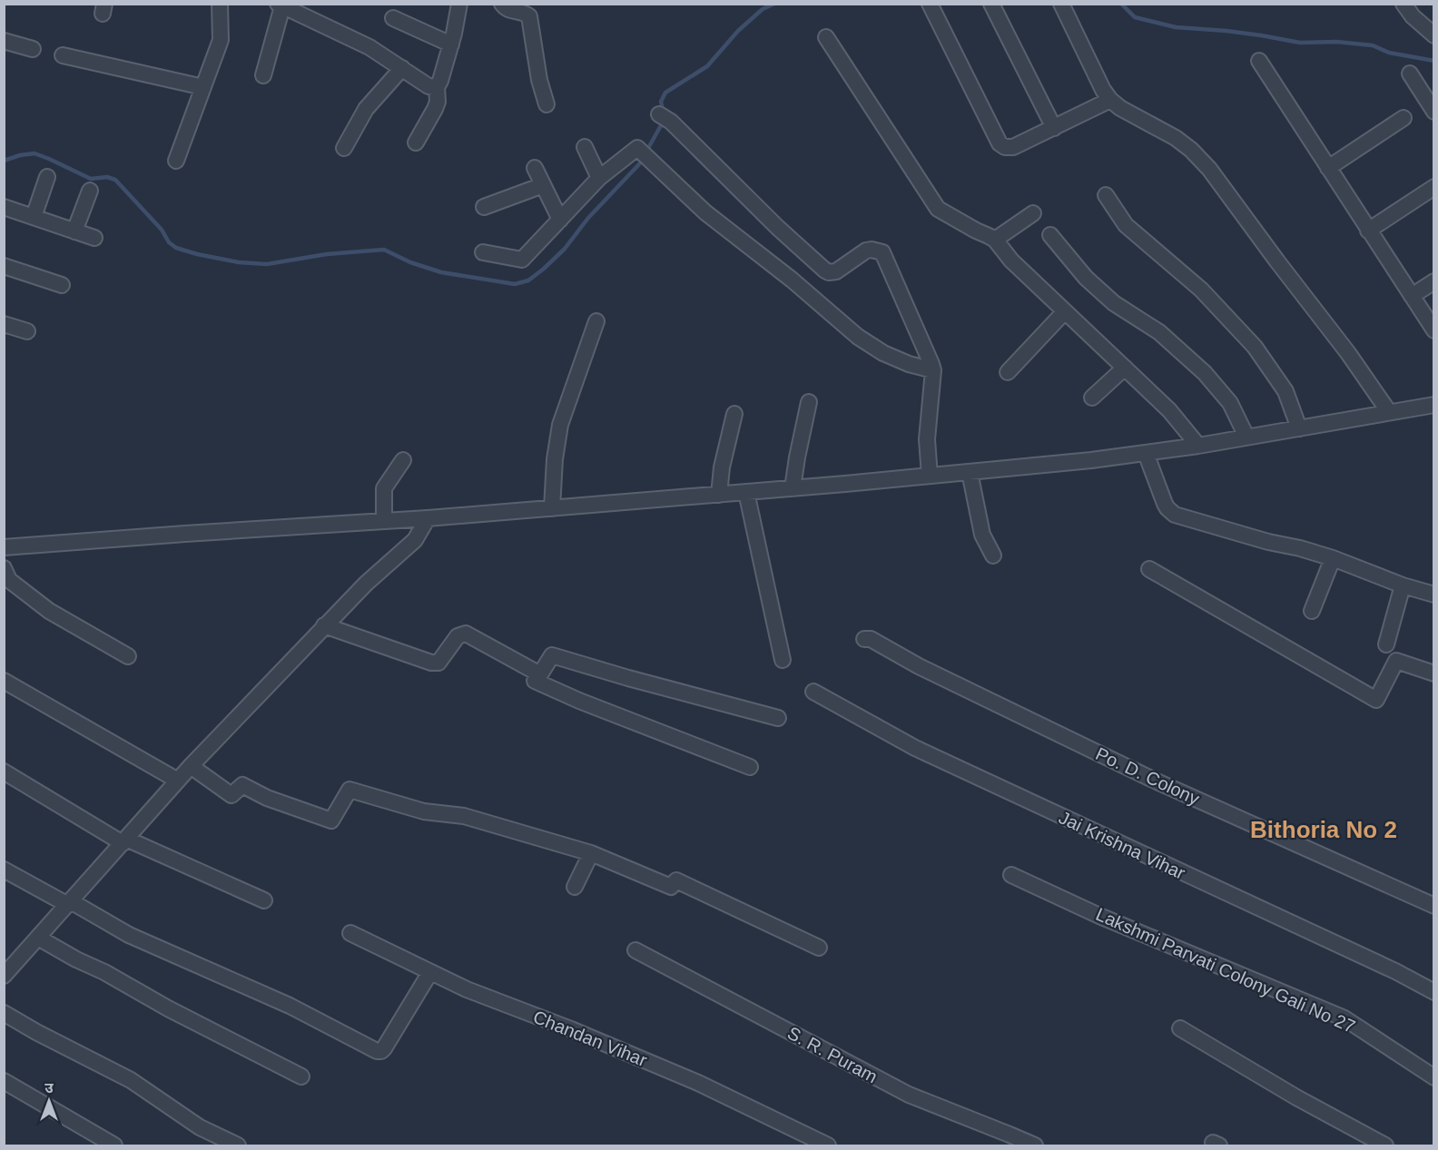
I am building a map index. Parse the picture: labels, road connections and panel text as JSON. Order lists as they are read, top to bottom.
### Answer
{
  "streets": {
    "street": [
      "Po. D. Colony",
      "Jai Krishna Vihar",
      "Lakshmi Parvati Colony Gali No 27",
      "Chandan Vihar",
      "S. R. Puram"
    ]
  },
  "districts": ["Bithoria No 2"],
  "north": "top"
}
